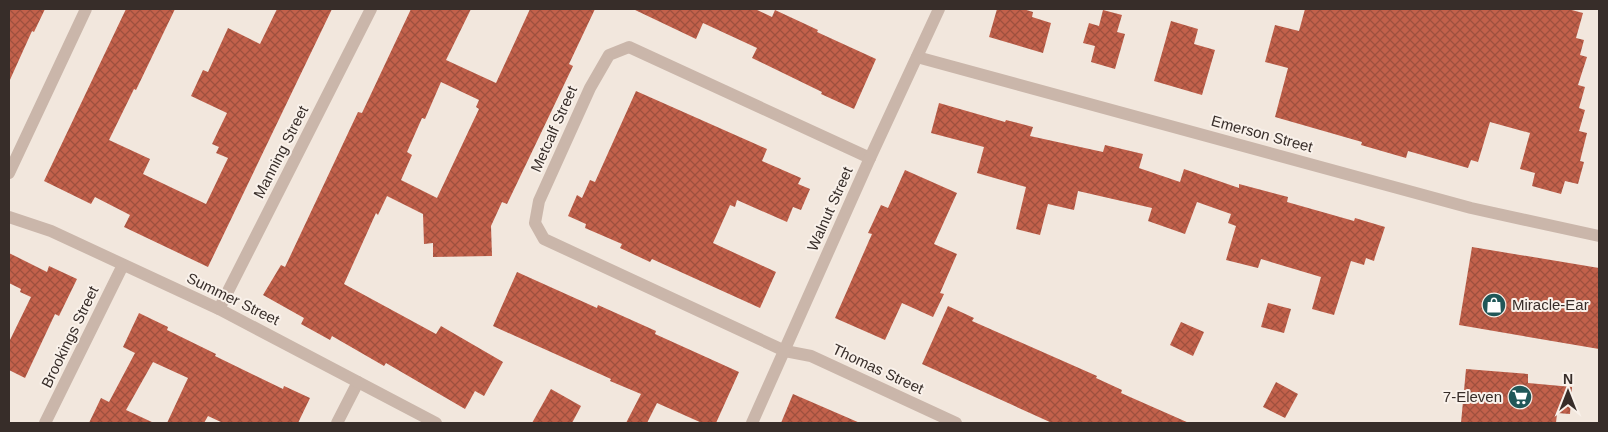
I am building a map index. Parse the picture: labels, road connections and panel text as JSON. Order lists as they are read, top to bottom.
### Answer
{
  "streets": {
    "street": [
      "Metcalf Street",
      "Emerson Street",
      "Manning Street",
      "Walnut Street",
      "Summer Street",
      "Brookings Street",
      "Thomas Street"
    ]
  },
  "crossings": [
    ["Metcalf Street", "Walnut Street"],
    ["Metcalf Street", "Thomas Street"],
    ["Emerson Street", "Walnut Street"],
    ["Manning Street", "Summer Street"],
    ["Walnut Street", "Thomas Street"],
    ["Summer Street", "Brookings Street"]
  ],
  "places": {
    "shop": ["Miracle-Ear"],
    "supermarket": ["7-Eleven"]
  },
  "north": "top"
}
